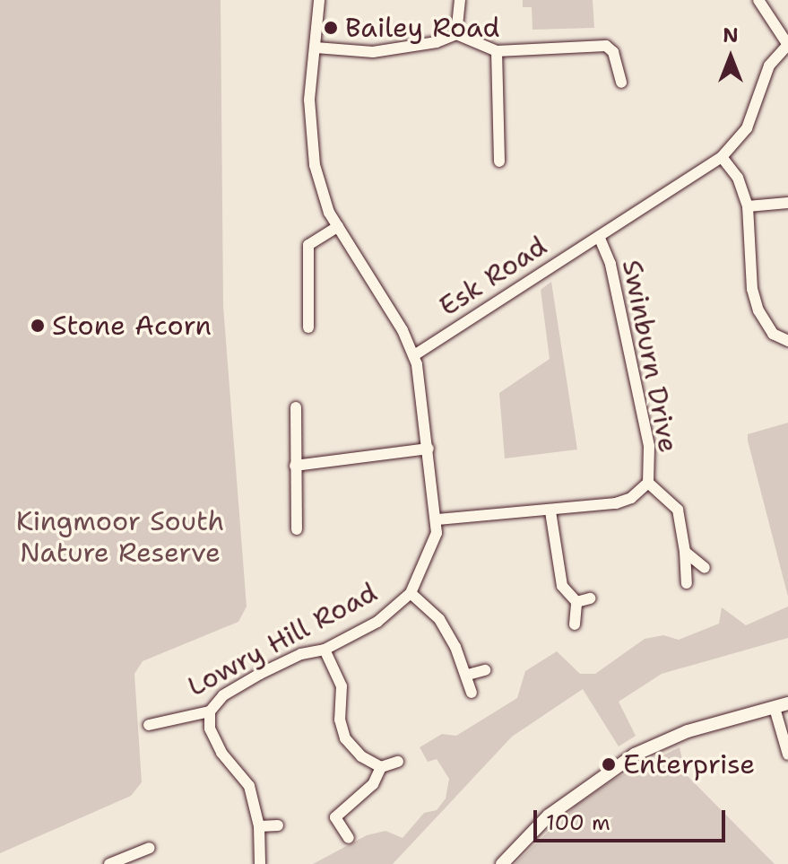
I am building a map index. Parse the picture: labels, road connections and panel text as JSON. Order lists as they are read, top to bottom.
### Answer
{
  "streets": {
    "street": ["Esk Road", "Swinburn Drive", "Lowry Hill Road"]
  },
  "crossings": [
    ["Esk Road", "Swinburn Drive"],
    ["Esk Road", "Lowry Hill Road"],
    ["Swinburn Drive", "Lowry Hill Road"]
  ],
  "parks": ["Kingmoor South Nature Reserve"],
  "places": ["Bailey Road", "Stone Acorn", "Enterprise"],
  "scale_bar": "100 m",
  "north": "top"
}
